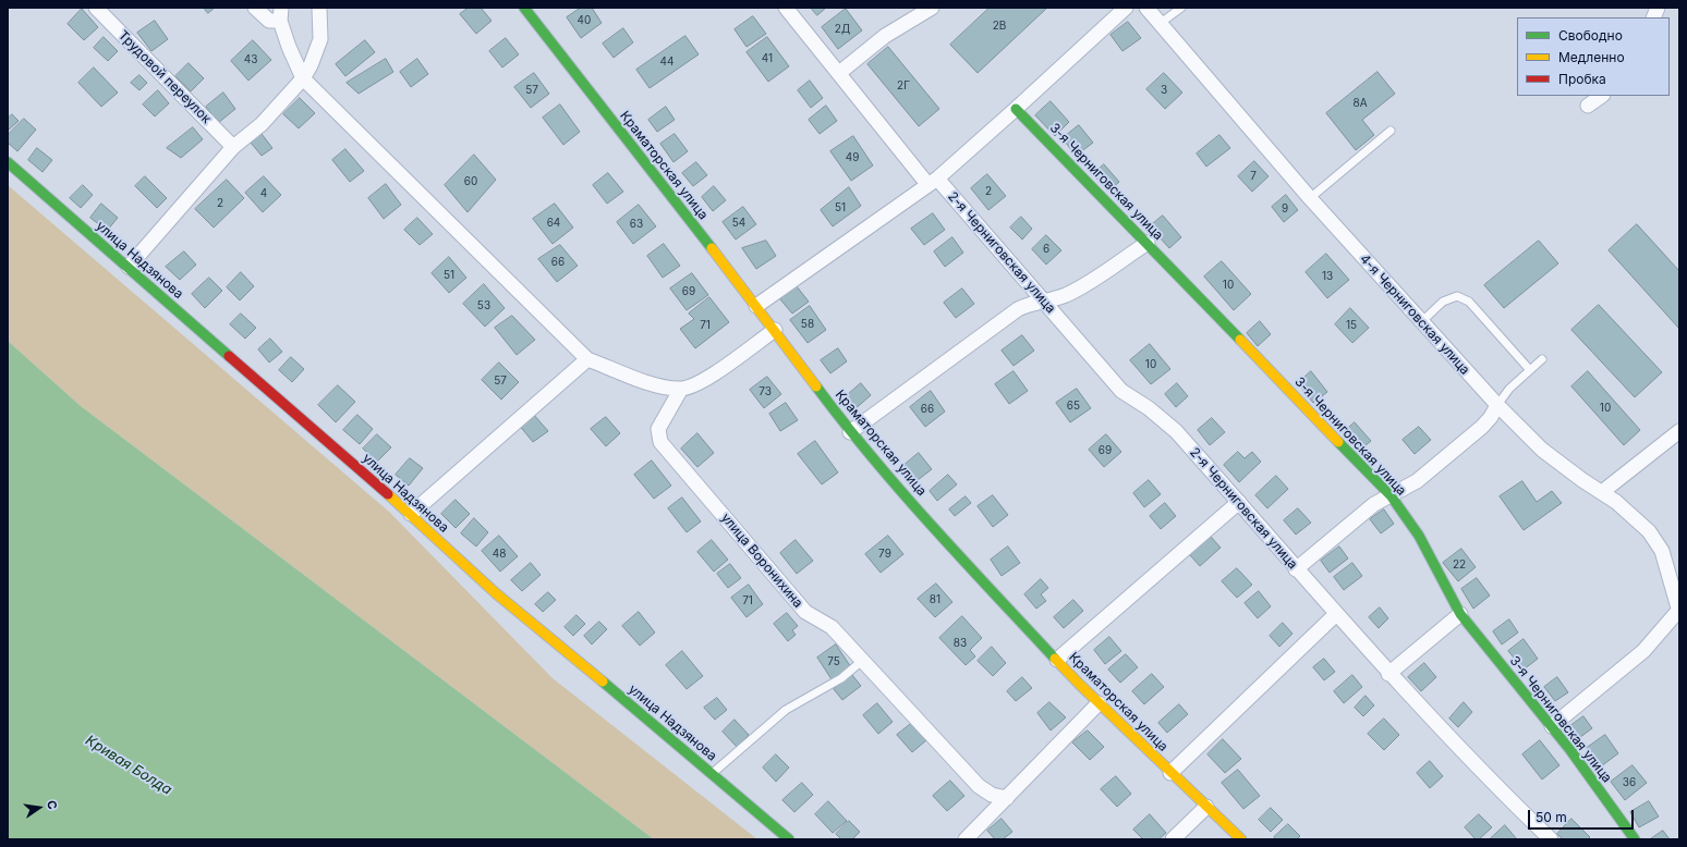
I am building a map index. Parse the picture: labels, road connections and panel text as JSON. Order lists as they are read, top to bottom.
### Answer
{
  "streets": {
    "street": [
      "Трудовой переулок",
      "Краматорская улица",
      "3-я Черниговская улица",
      "2-я Черниговская улица",
      "улица Надзянова",
      "4-я Черниговская улица",
      "улица Воронихина"
    ]
  },
  "water": ["Кривая Болда"],
  "house_numbers": [
    "40",
    "2В",
    "2Д",
    "41",
    "43",
    "44",
    "2Г",
    "57",
    "3",
    "8А",
    "49",
    "7",
    "60",
    "2",
    "4",
    "2",
    "51",
    "9",
    "64",
    "54",
    "63",
    "6",
    "66",
    "51",
    "13",
    "10",
    "69",
    "53",
    "58",
    "71",
    "15",
    "10",
    "57",
    "73",
    "65",
    "10",
    "66",
    "69",
    "48",
    "79",
    "22",
    "81",
    "71",
    "83",
    "75",
    "36"
  ],
  "legend": ["Свободно", "Медленно", "Пробка"],
  "scale_bar": "50 m",
  "north": "right"
}
